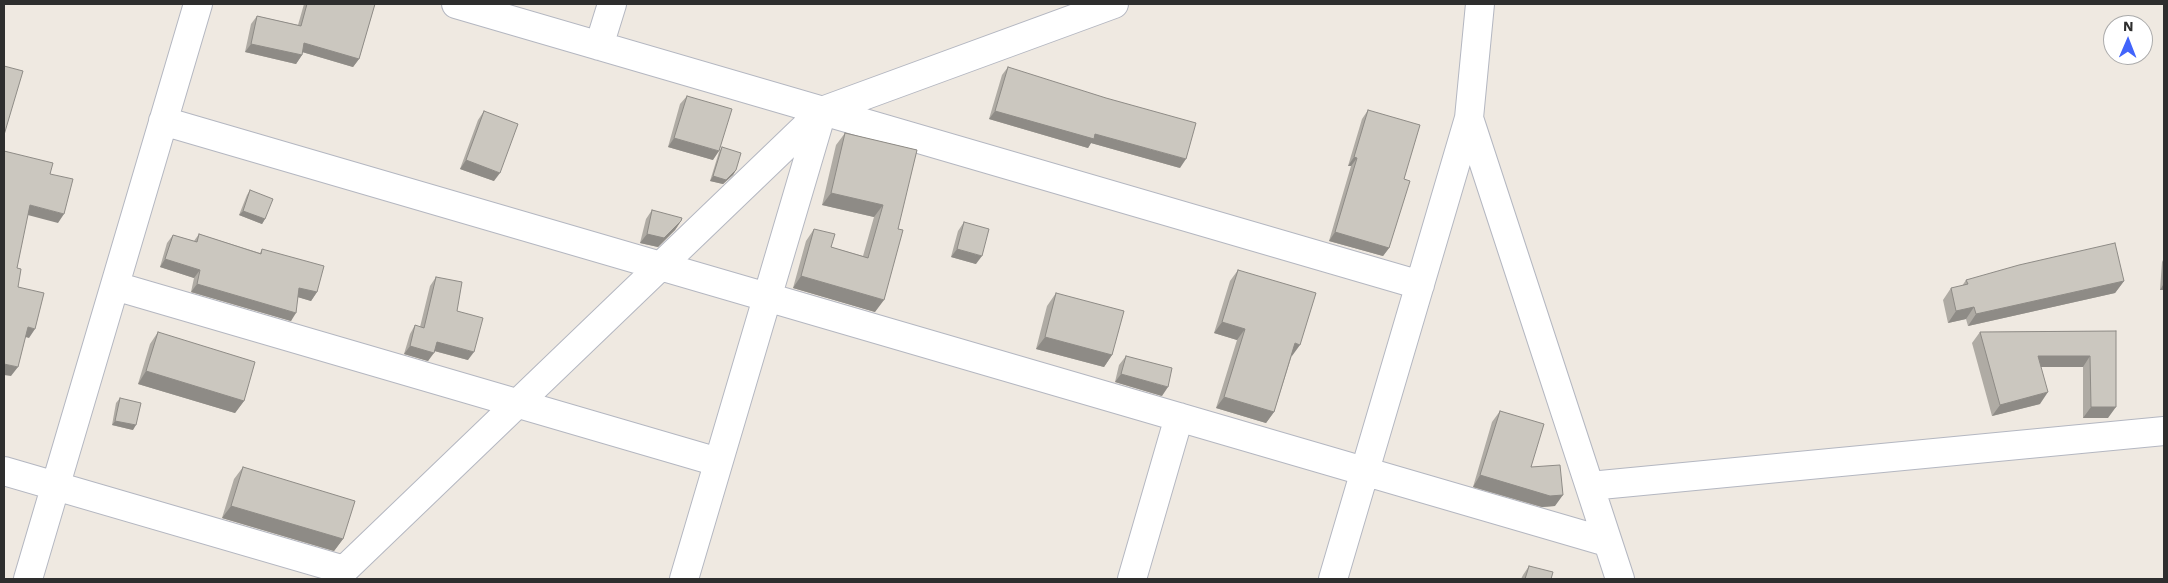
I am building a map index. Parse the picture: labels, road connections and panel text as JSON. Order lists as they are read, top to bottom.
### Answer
{
  "north": "top"
}
